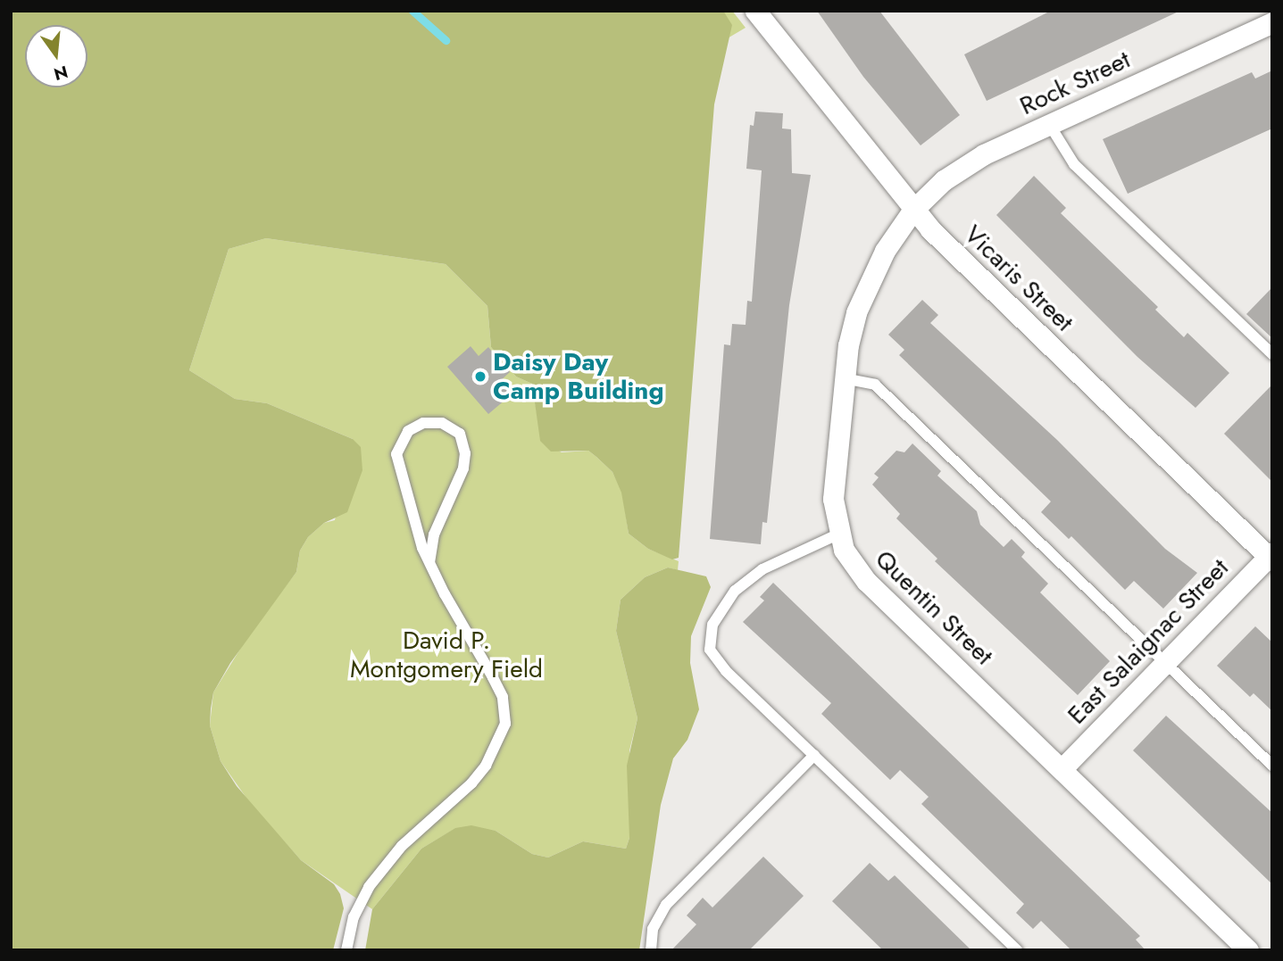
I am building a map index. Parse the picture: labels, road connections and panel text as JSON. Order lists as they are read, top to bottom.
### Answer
{
  "streets": {
    "street": [
      "Rock Street",
      "Vicaris Street",
      "Quentin Street",
      "East Salaignac Street"
    ]
  },
  "crossings": [
    ["Rock Street", "Vicaris Street"],
    ["Rock Street", "Quentin Street"],
    ["Vicaris Street", "Quentin Street"],
    ["Vicaris Street", "East Salaignac Street"],
    ["Quentin Street", "East Salaignac Street"]
  ],
  "parks": ["David P. Montgomery Field"],
  "places": ["Daisy Day Camp Building"],
  "north": "bottom"
}
